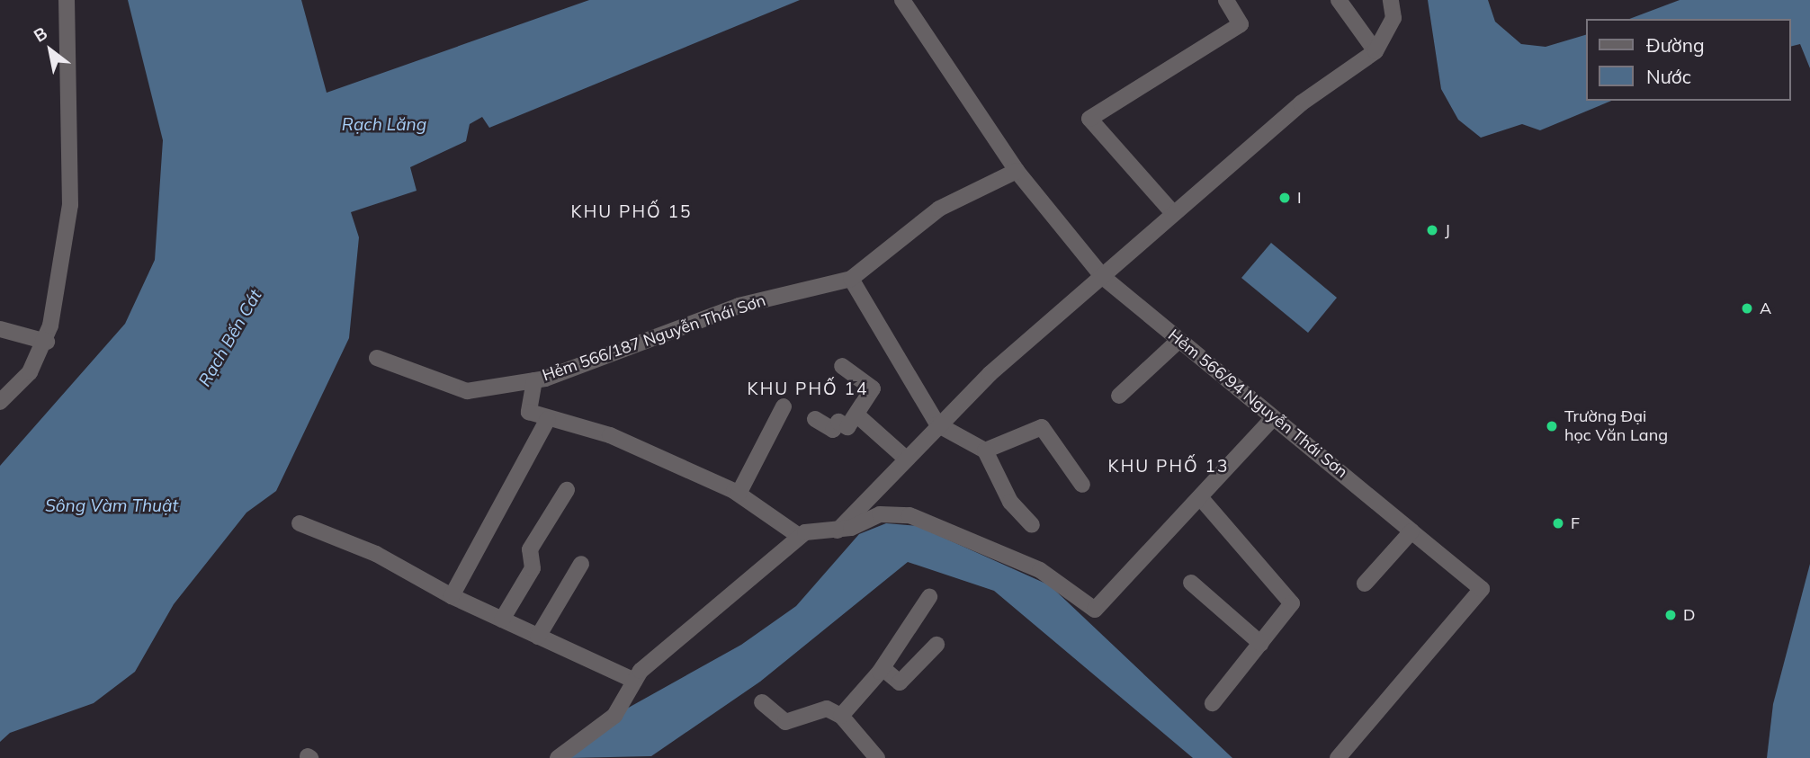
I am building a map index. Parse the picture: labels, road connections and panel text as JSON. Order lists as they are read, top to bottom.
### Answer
{
  "streets": {
    "street": ["Hẻm 566/187 Nguyễn Thái Sơn", "Hẻm 566/94 Nguyễn Thái Sơn"]
  },
  "districts": ["KHU PHỐ 15", "KHU PHỐ 14", "KHU PHỐ 13"],
  "water": ["Rạch Lăng", "Rạch Bến Cát", "Sông Vàm Thuật"],
  "places": [
    "I",
    "J",
    "A",
    "Trường Đại học Văn Lang",
    "F",
    "D"
  ],
  "legend": ["Đường", "Nước"],
  "north": "top left"
}
